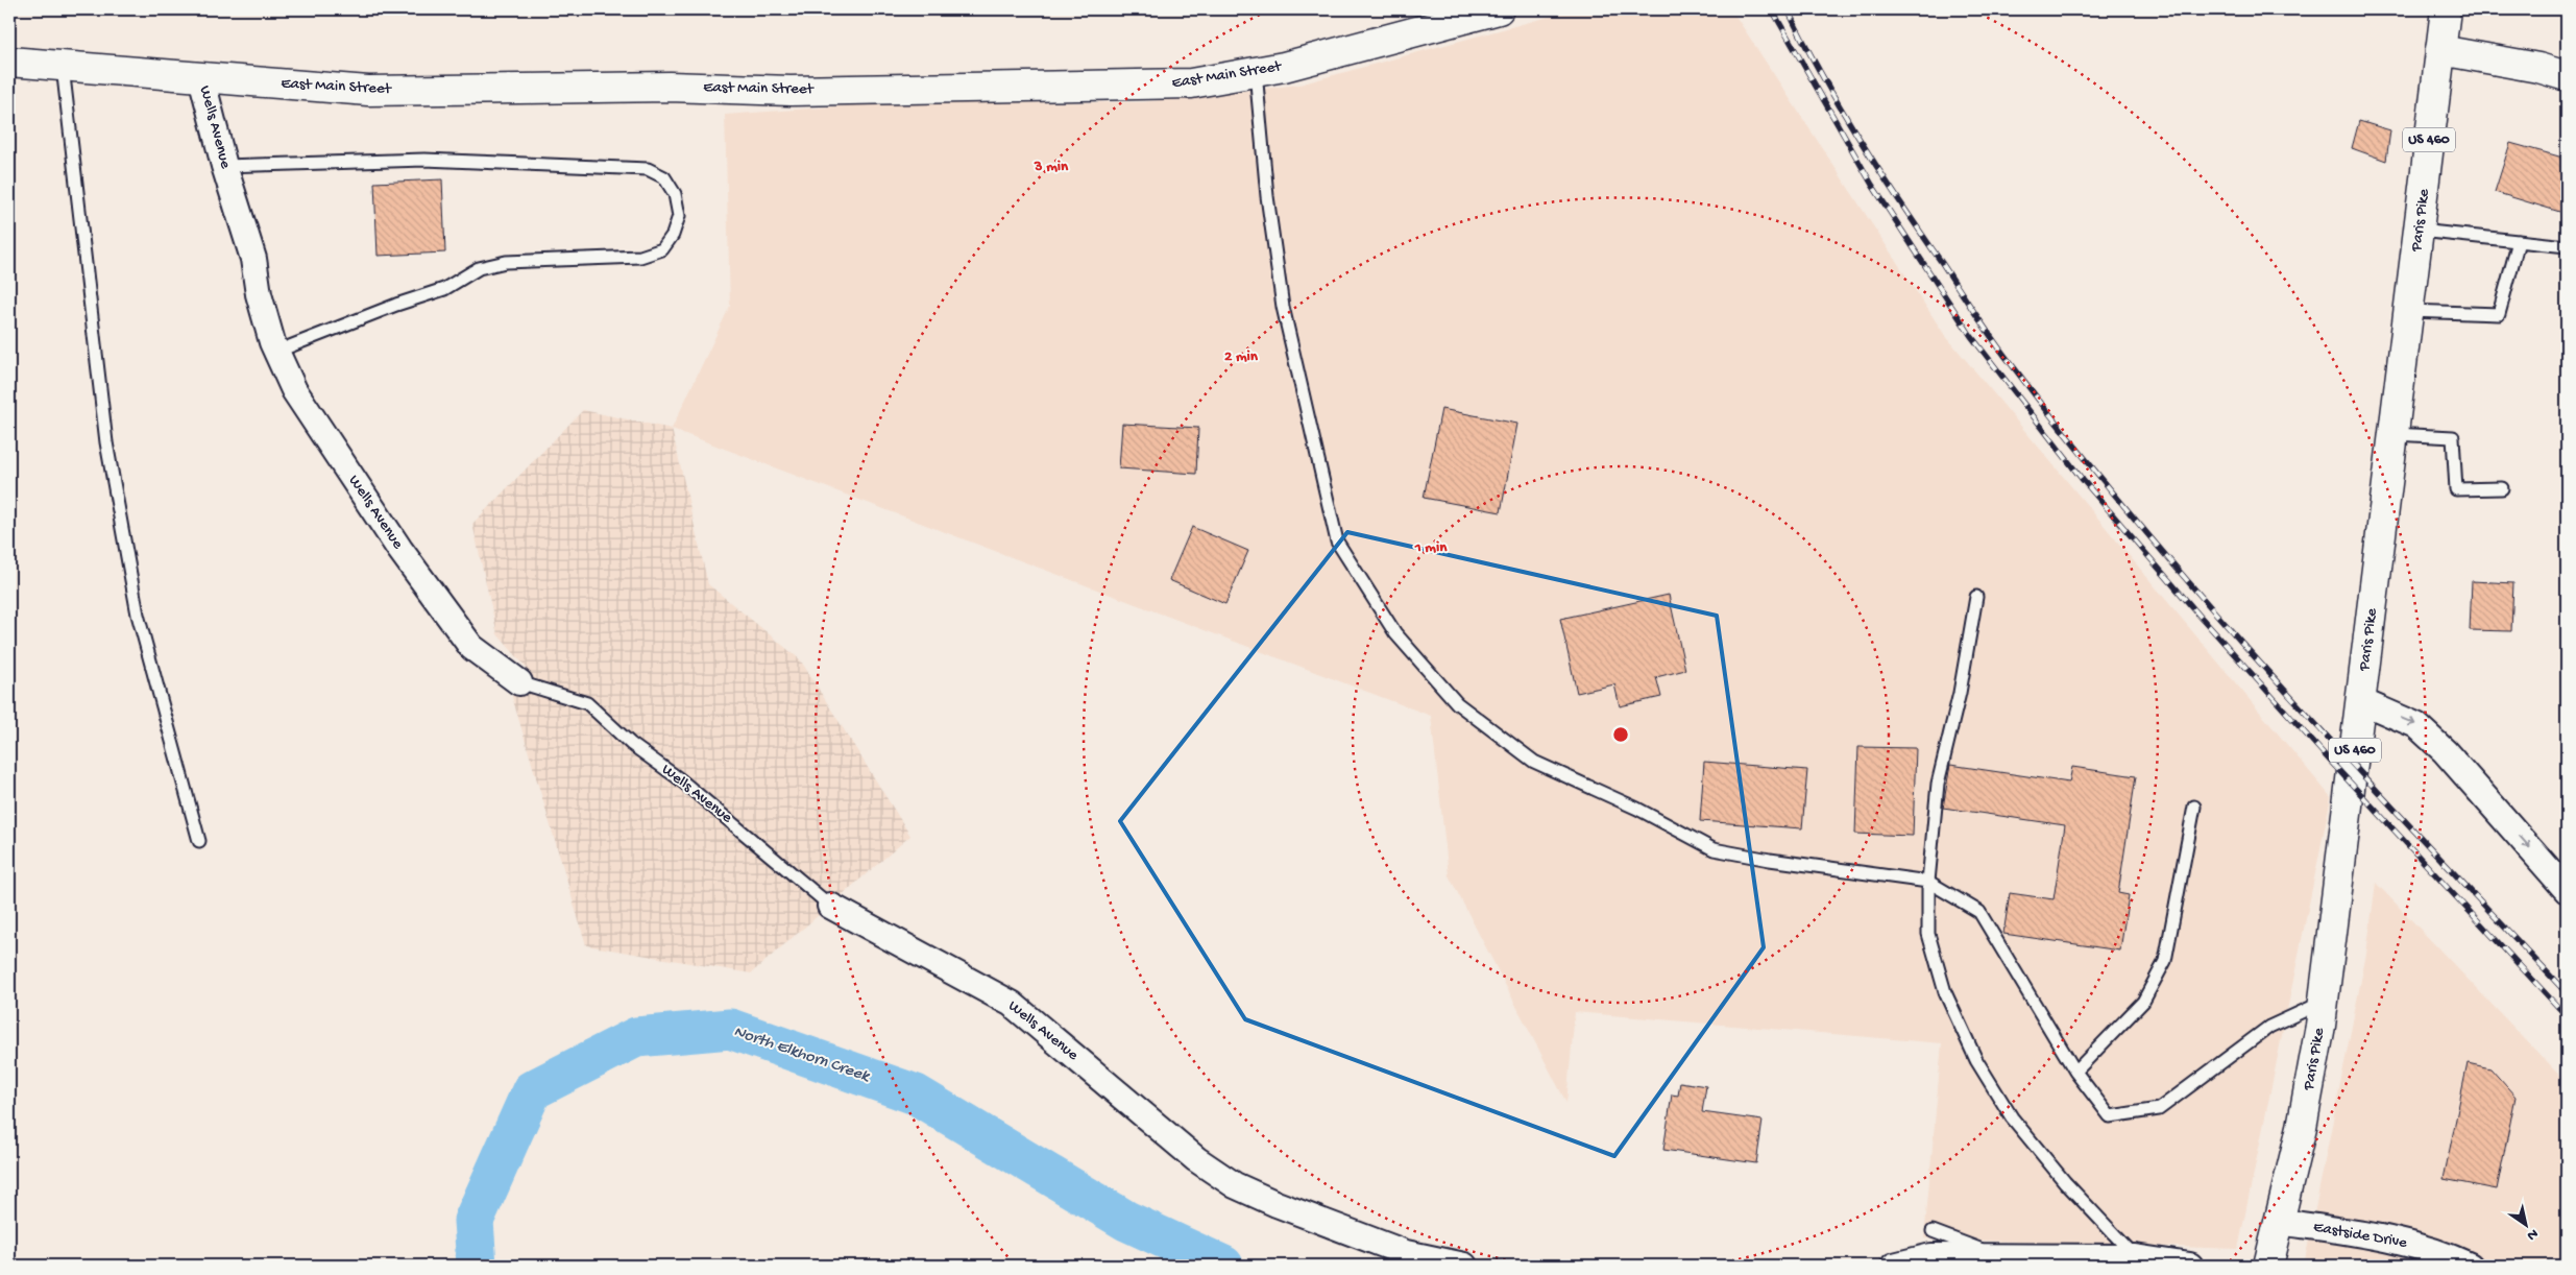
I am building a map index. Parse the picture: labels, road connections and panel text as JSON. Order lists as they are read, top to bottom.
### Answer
{
  "streets": {
    "street": [
      "East Main Street",
      "Wells Avenue",
      "US 460",
      "Paris Pike",
      "Eastside Drive"
    ]
  },
  "crossings": [
    ["East Main Street", "Wells Avenue"],
    ["Paris Pike", "Eastside Drive"]
  ],
  "water": ["North Elkhorn Creek"],
  "north": "bottom right",
  "rings": ["3 min", "2 min", "1 min"]
}
